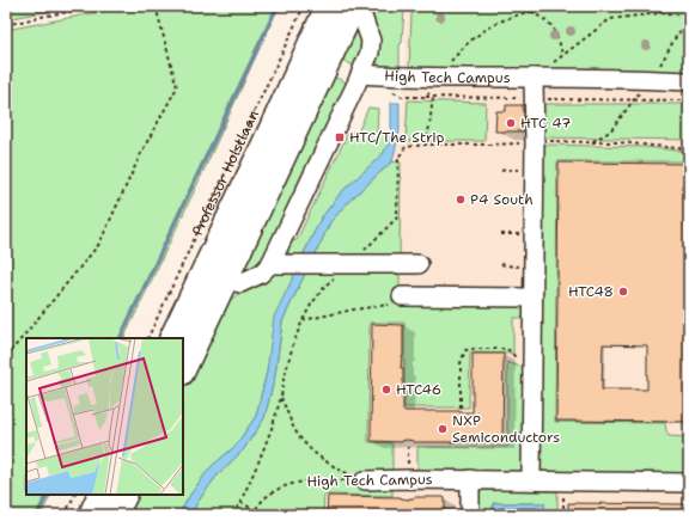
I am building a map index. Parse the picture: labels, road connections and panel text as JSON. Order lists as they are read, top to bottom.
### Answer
{
  "streets": {
    "main road": ["Professor Holstlaan"],
    "street": ["High Tech Campus"]
  },
  "places": {
    "other": [
      "HTC 47",
      "P4 South",
      "HTC48",
      "HTC46",
      "NXP Semiconductors"
    ],
    "transit": ["HTC/The Strip"]
  }
}
